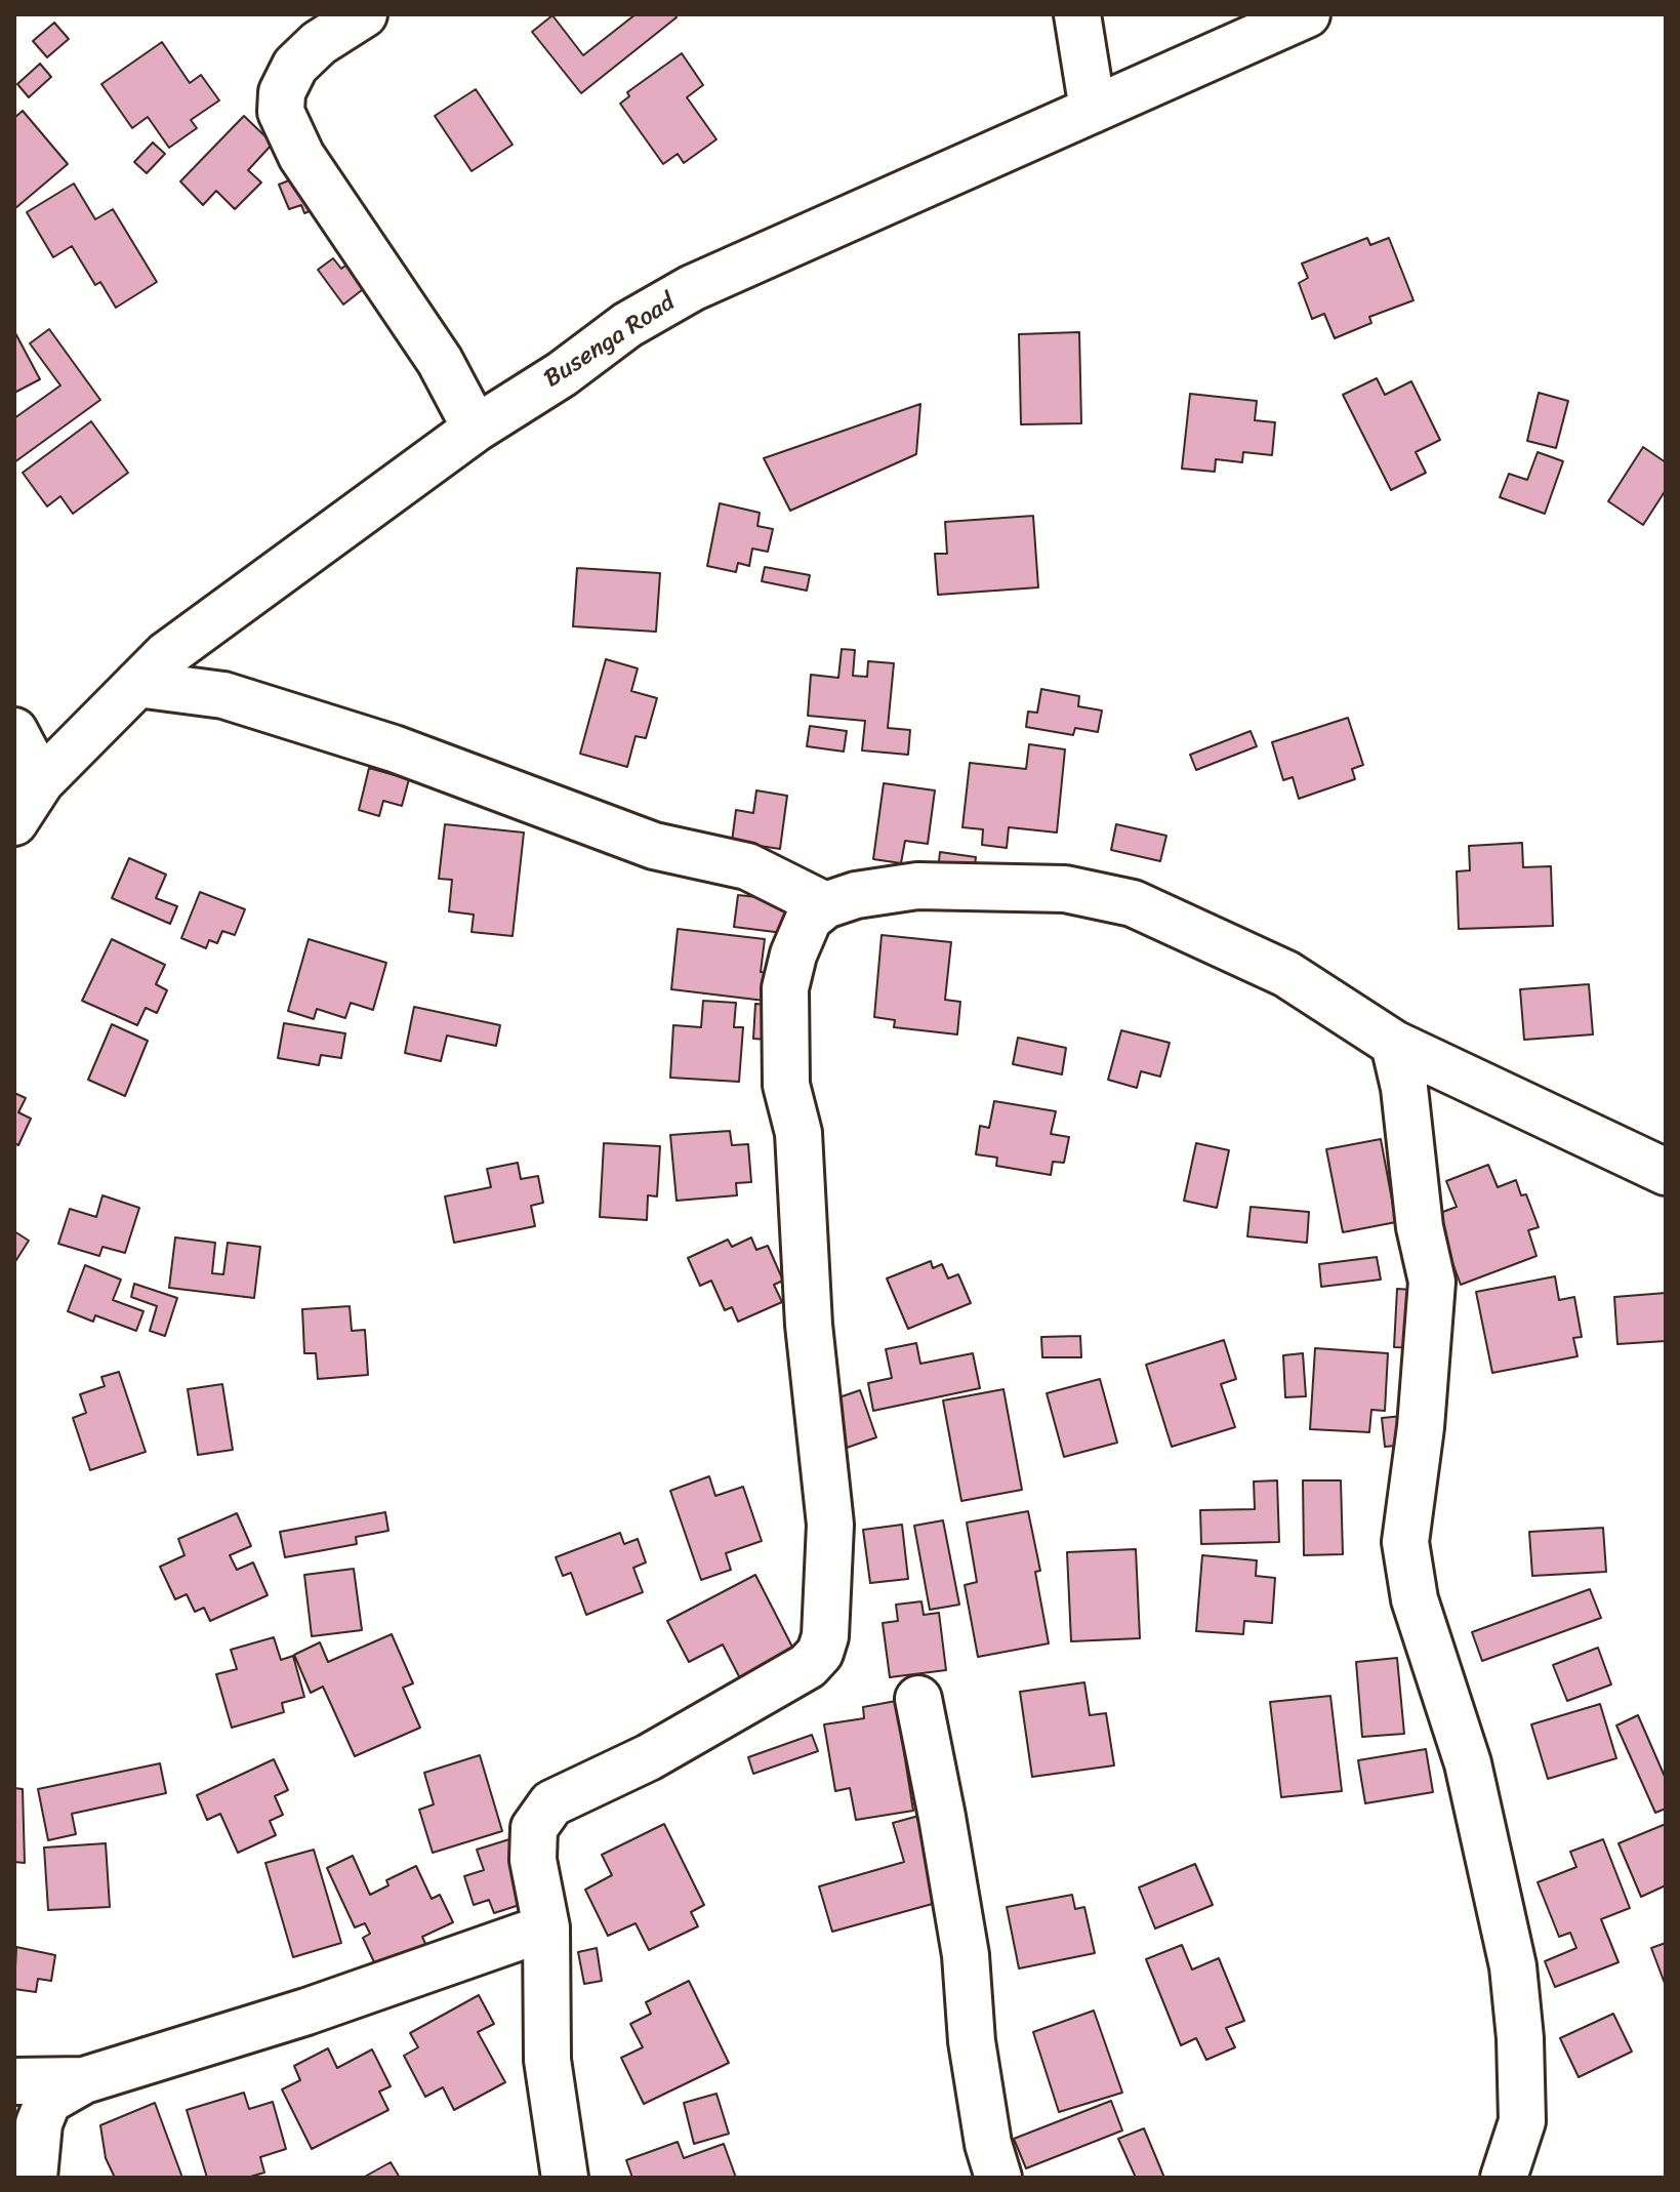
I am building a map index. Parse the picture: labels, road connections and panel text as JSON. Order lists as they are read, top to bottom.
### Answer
{
  "streets": {
    "street": ["Busenga Road"]
  }
}
